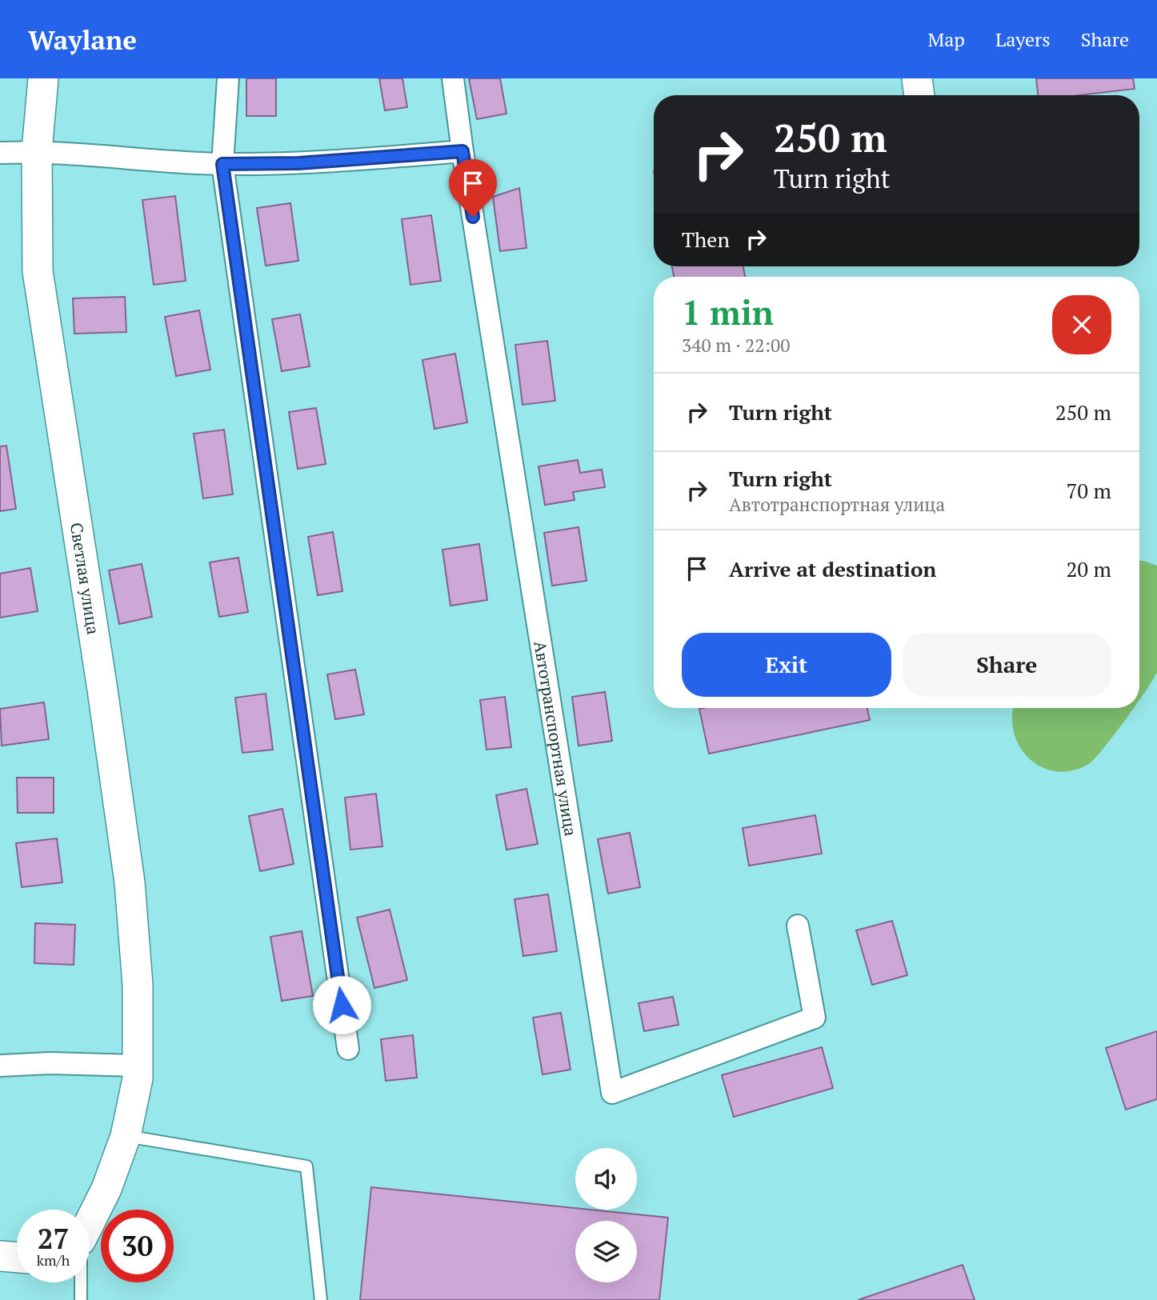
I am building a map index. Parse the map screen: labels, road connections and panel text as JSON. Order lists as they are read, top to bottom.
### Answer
{
  "streets": {
    "street": ["Светлая улица", "Автотранспортная улица"]
  },
  "page": {
    "header": "Waylane",
    "nav": ["Map", "Layers", "Share"],
    "turn": ["250 m", "Turn right"],
    "then": "Then",
    "heading": ["1 min", "340 m · 22:00"],
    "list": [
      {
        "name": "Turn right",
        "value": "250 m"
      },
      {
        "name": "Turn right",
        "note": "Автотранспортная улица",
        "value": "70 m"
      },
      {
        "name": "Arrive at destination",
        "value": "20 m"
      }
    ],
    "buttons": ["Exit", "Share"],
    "speed": "27 km/h",
    "limit": "30"
  }
}
